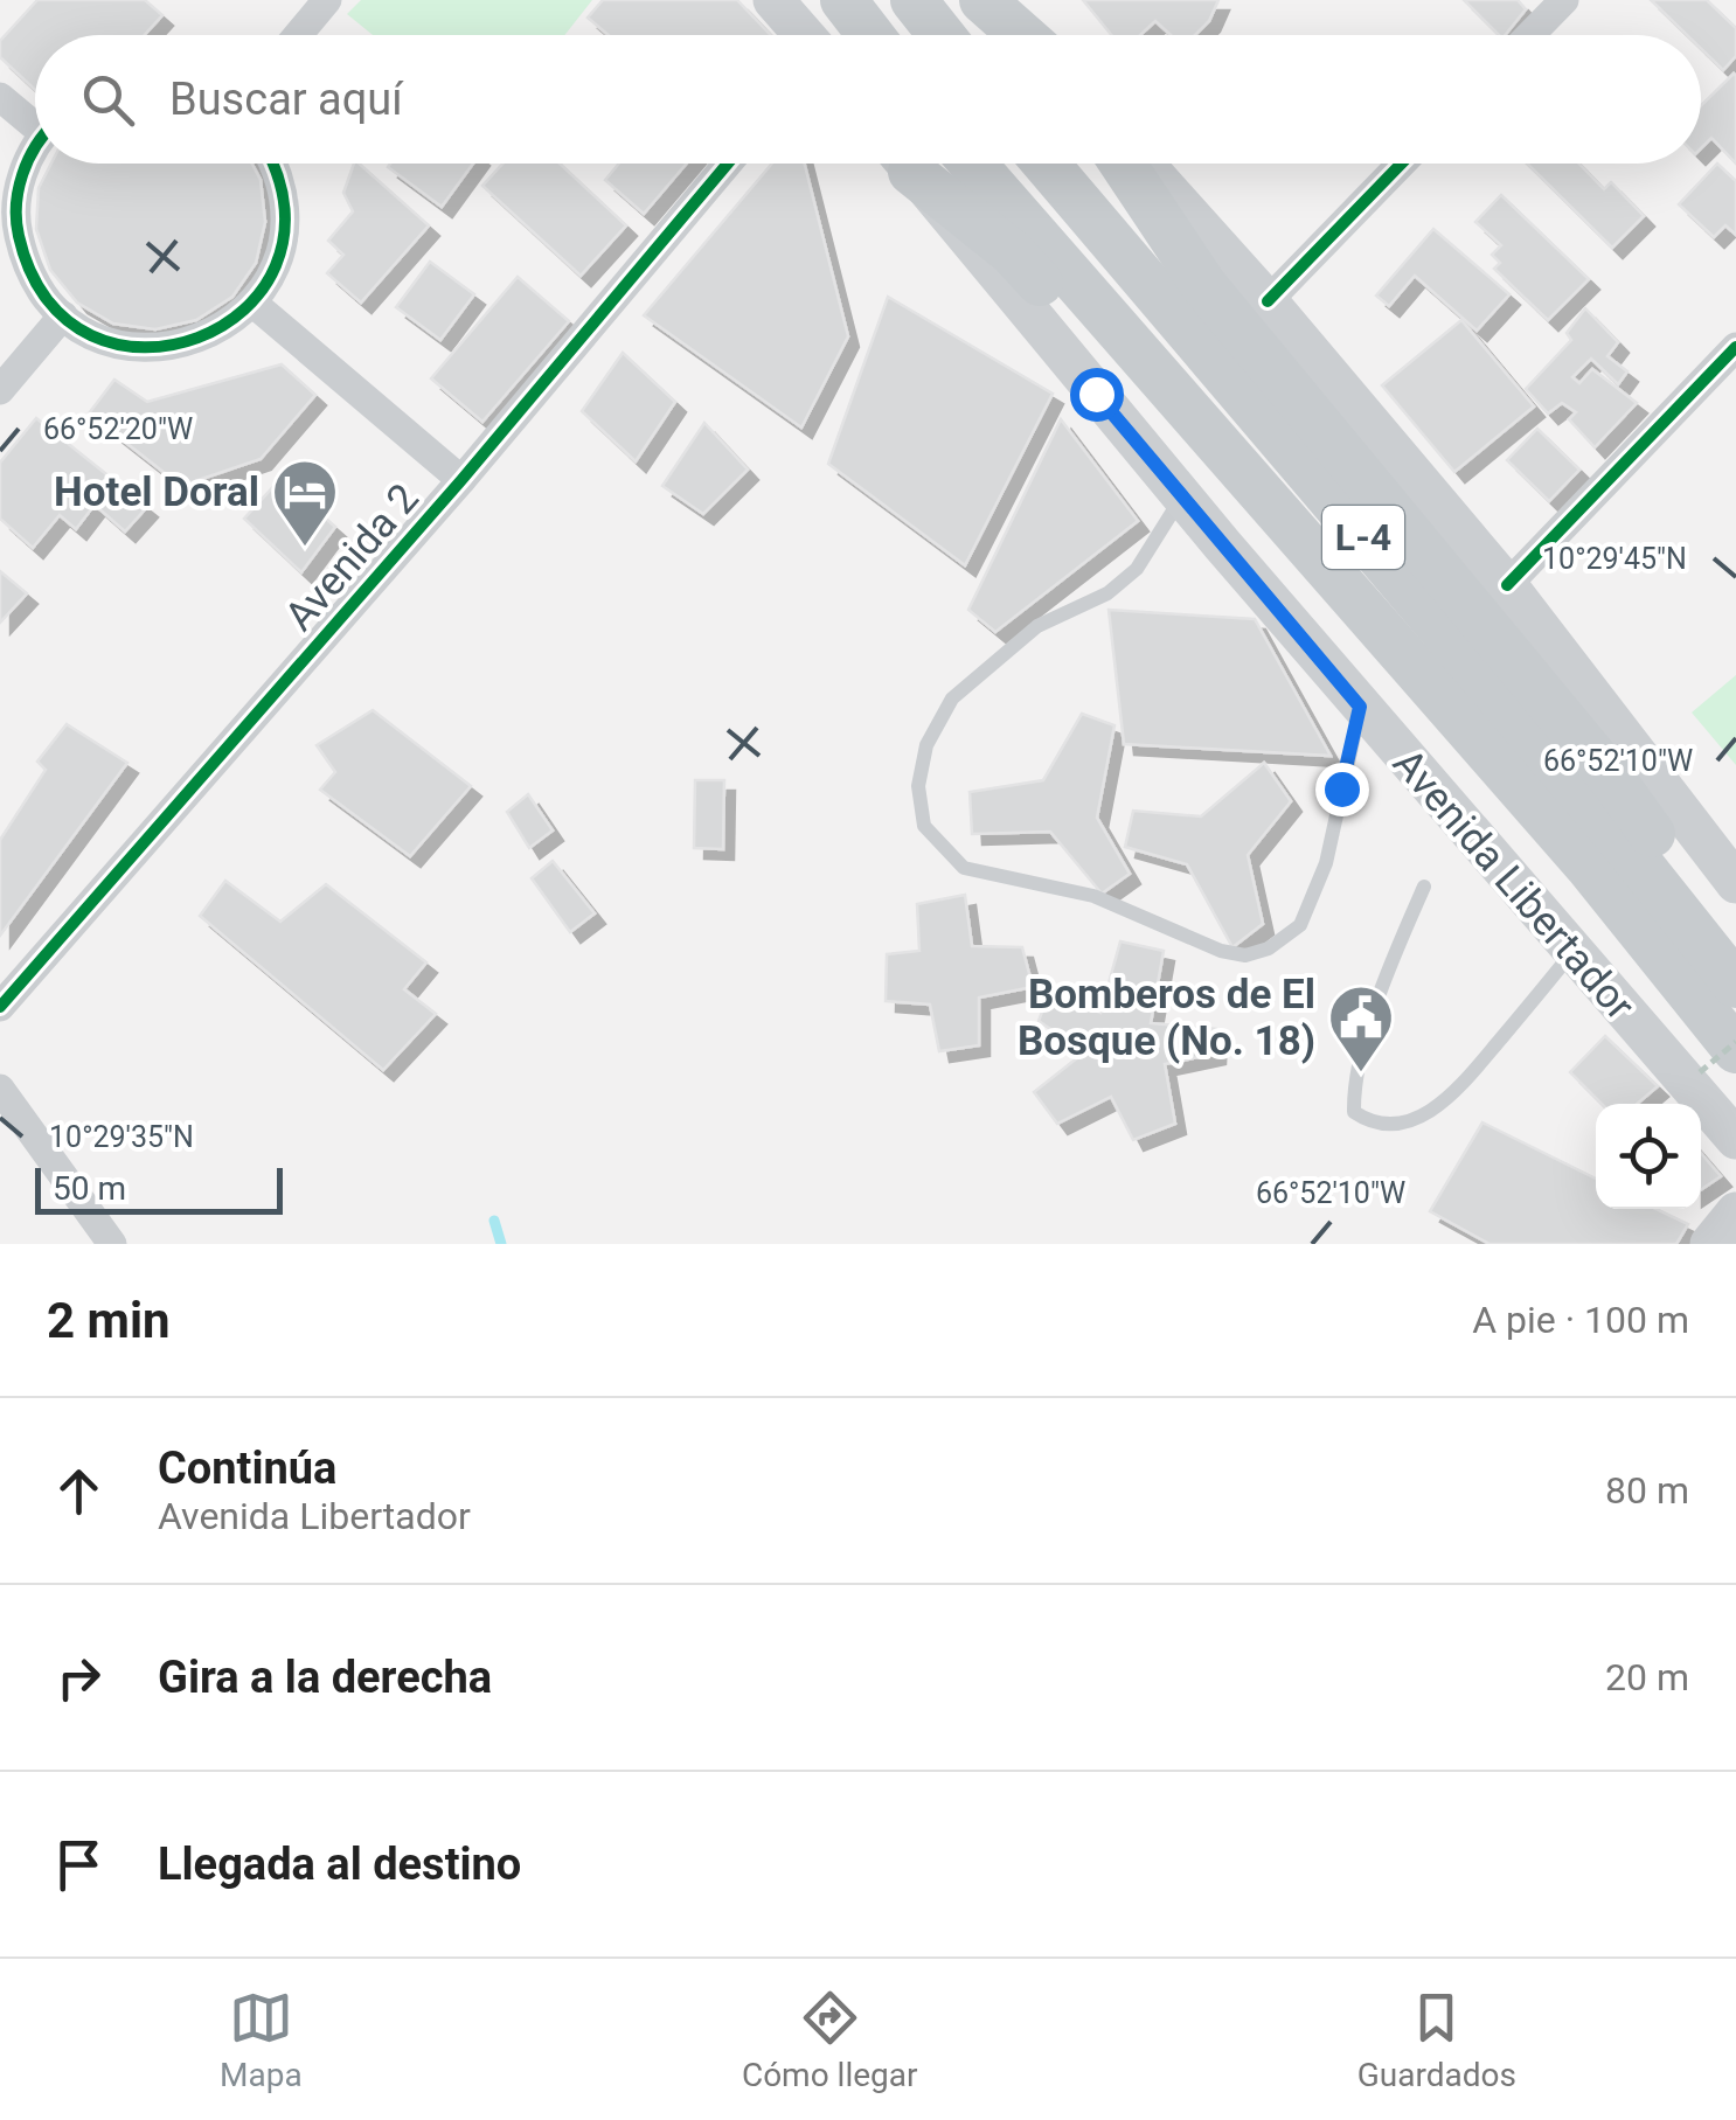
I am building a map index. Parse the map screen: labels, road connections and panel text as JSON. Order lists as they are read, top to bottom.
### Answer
{
  "streets": {
    "main road": ["L-4", "Avenida Libertador"],
    "street": ["Avenida 2"]
  },
  "crossings": [
    ["L-4", "Avenida Libertador"]
  ],
  "places": {
    "hotel": ["Hotel Doral"],
    "public building": ["Bomberos de El Bosque (No. 18)"]
  },
  "scale_bar": "50 m",
  "page": {
    "search": "Buscar aquí",
    "scale": "50 m",
    "heading": ["2 min", "A pie · 100 m"],
    "list": [
      ["Continúa", "Avenida Libertador", "80 m"],
      ["Gira a la derecha", "20 m"],
      "Llegada al destino"
    ],
    "nav": ["Mapa", "Cómo llegar", "Guardados"]
  },
  "coordinates": [
    "66°52'20\"W",
    "10°29'45\"N",
    "66°52'10\"W",
    "10°29'35\"N"
  ]
}
